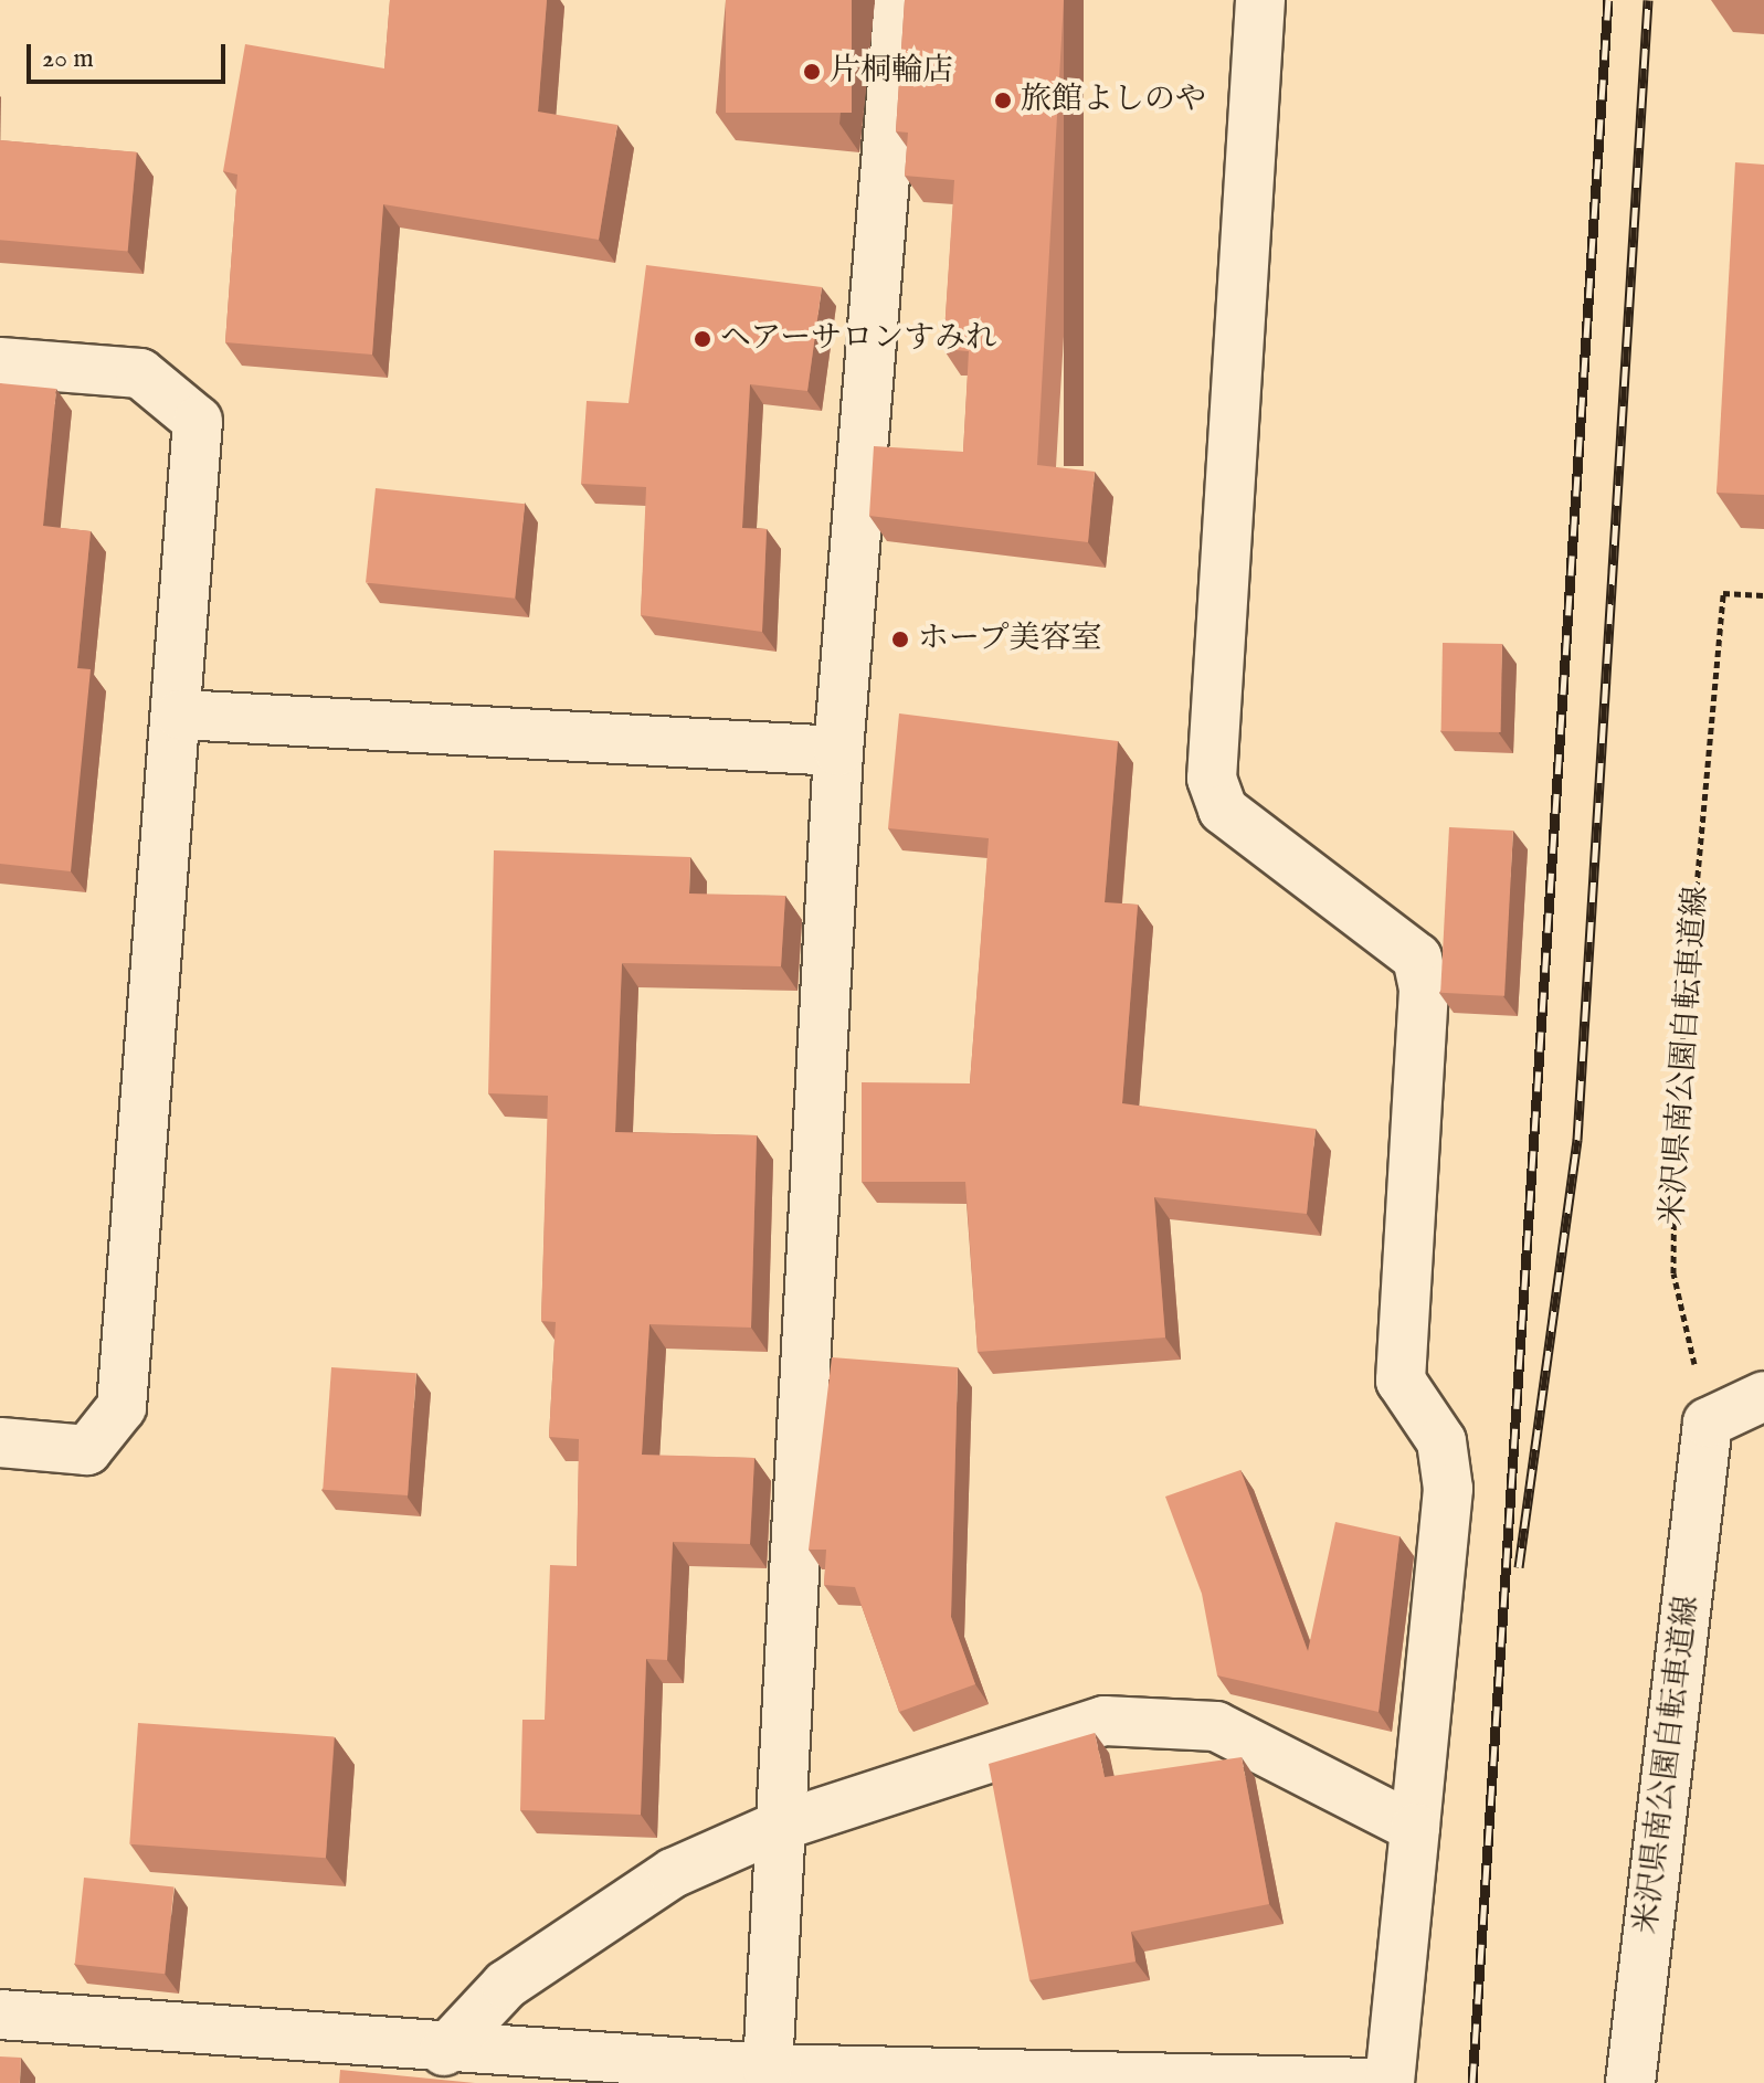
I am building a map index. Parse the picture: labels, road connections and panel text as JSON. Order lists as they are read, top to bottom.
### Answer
{
  "streets": {
    "street": ["米沢県南公園自転車道線"]
  },
  "places": [
    "片桐輪店",
    "旅館よしのや",
    "ヘアーサロンすみれ",
    "ホープ美容室"
  ],
  "scale_bar": "20 m"
}
